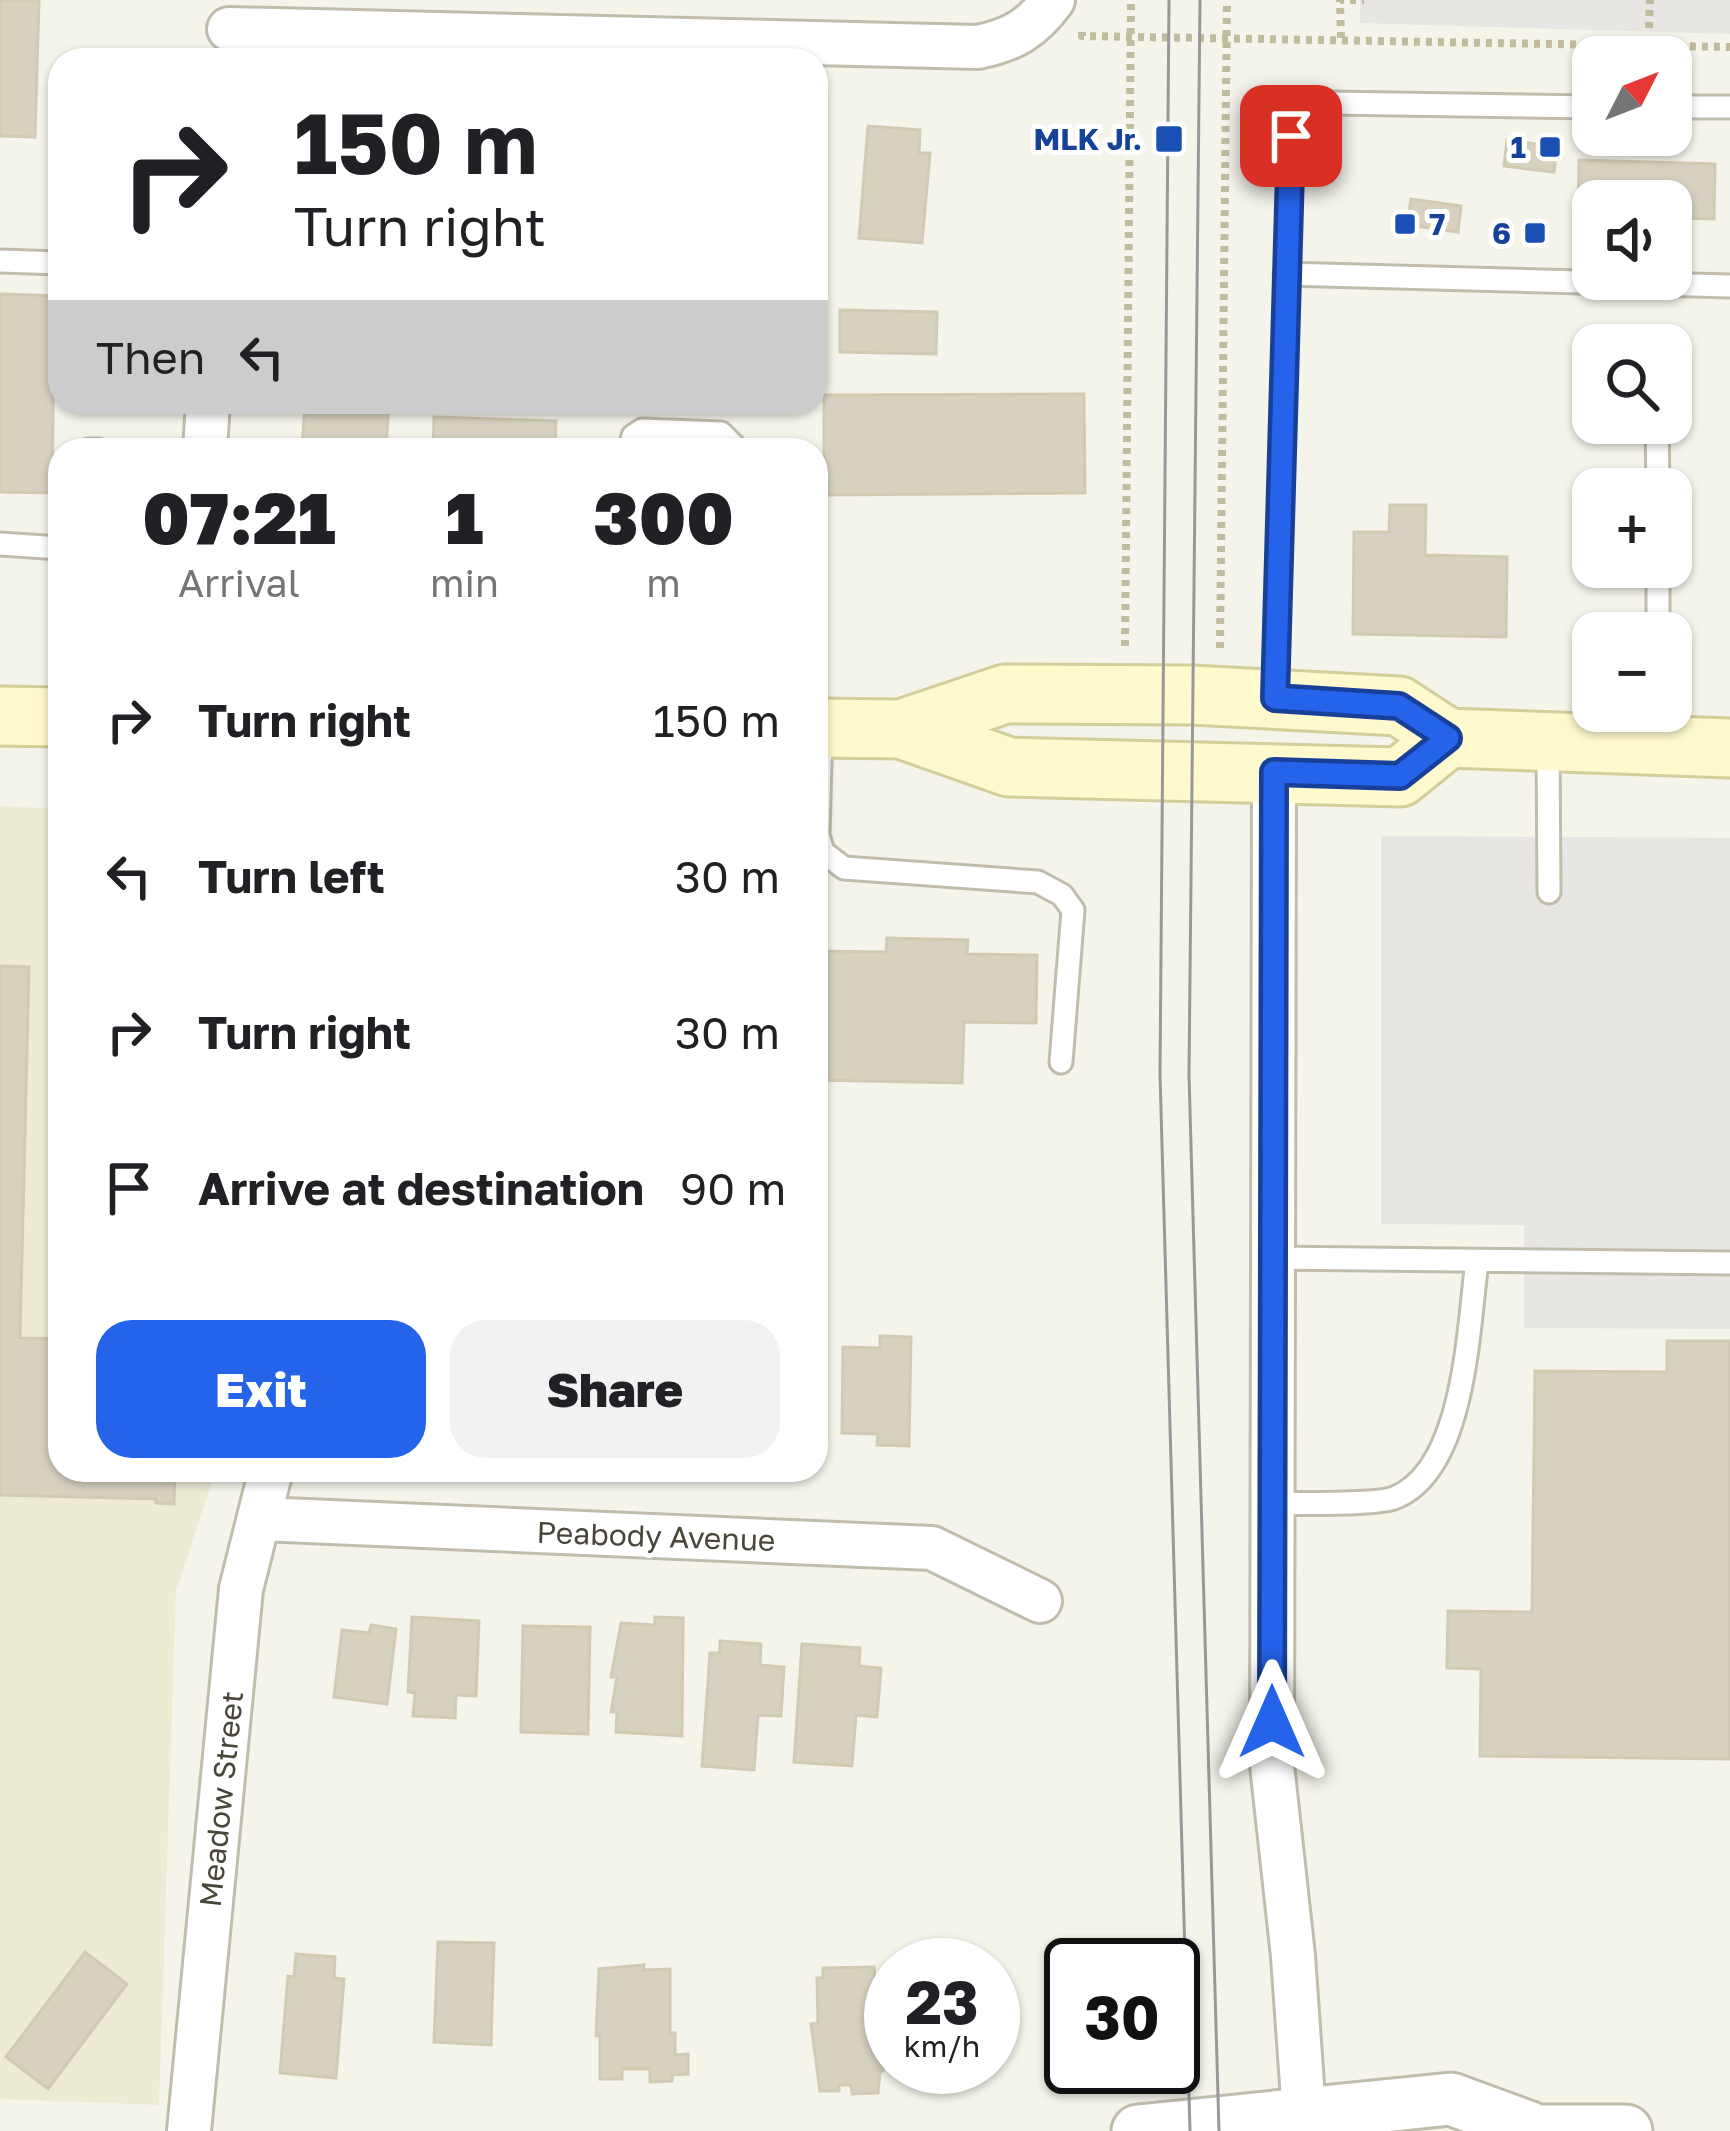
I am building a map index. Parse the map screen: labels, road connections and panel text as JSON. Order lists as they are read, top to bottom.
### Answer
{
  "streets": {
    "street": ["Peabody Avenue", "Meadow Street"]
  },
  "crossings": [
    ["Peabody Avenue", "Meadow Street"]
  ],
  "places": {
    "transit": [
      "MLK Jr.",
      "1",
      "7",
      "6"
    ]
  },
  "north": "top right",
  "page": {
    "map_buttons": ["+", "−"],
    "turn": ["150 m", "Turn right"],
    "then": "Then",
    "eta": [
      "07:21",
      "Arrival",
      "1",
      "min",
      "300",
      "m"
    ],
    "list": [
      {
        "name": "Turn right",
        "value": "150 m"
      },
      {
        "name": "Turn left",
        "value": "30 m"
      },
      {
        "name": "Turn right",
        "value": "30 m"
      },
      {
        "name": "Arrive at destination",
        "value": "90 m"
      }
    ],
    "buttons": ["Exit", "Share"],
    "speed": "23 km/h",
    "limit": "30"
  }
}
